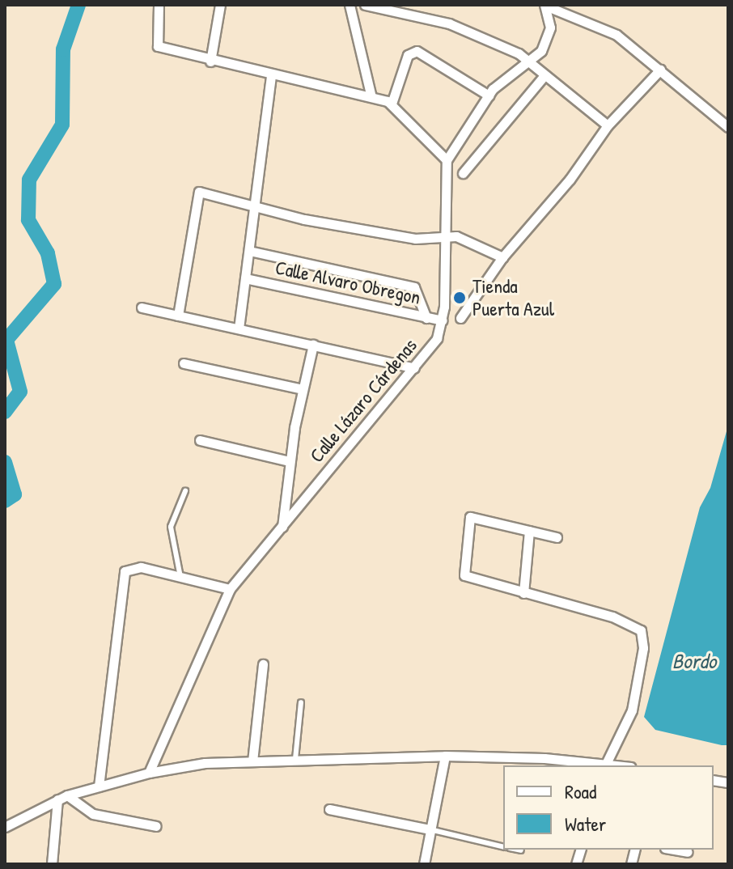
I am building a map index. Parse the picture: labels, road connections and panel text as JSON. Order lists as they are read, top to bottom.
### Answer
{
  "streets": {
    "street": ["Calle Alvaro Obregon", "Calle Lázaro Cárdenas"]
  },
  "crossings": [
    ["Calle Alvaro Obregon", "Calle Lázaro Cárdenas"]
  ],
  "water": ["Bordo"],
  "places": ["Tienda Puerta Azul"],
  "legend": ["Road", "Water"]
}
